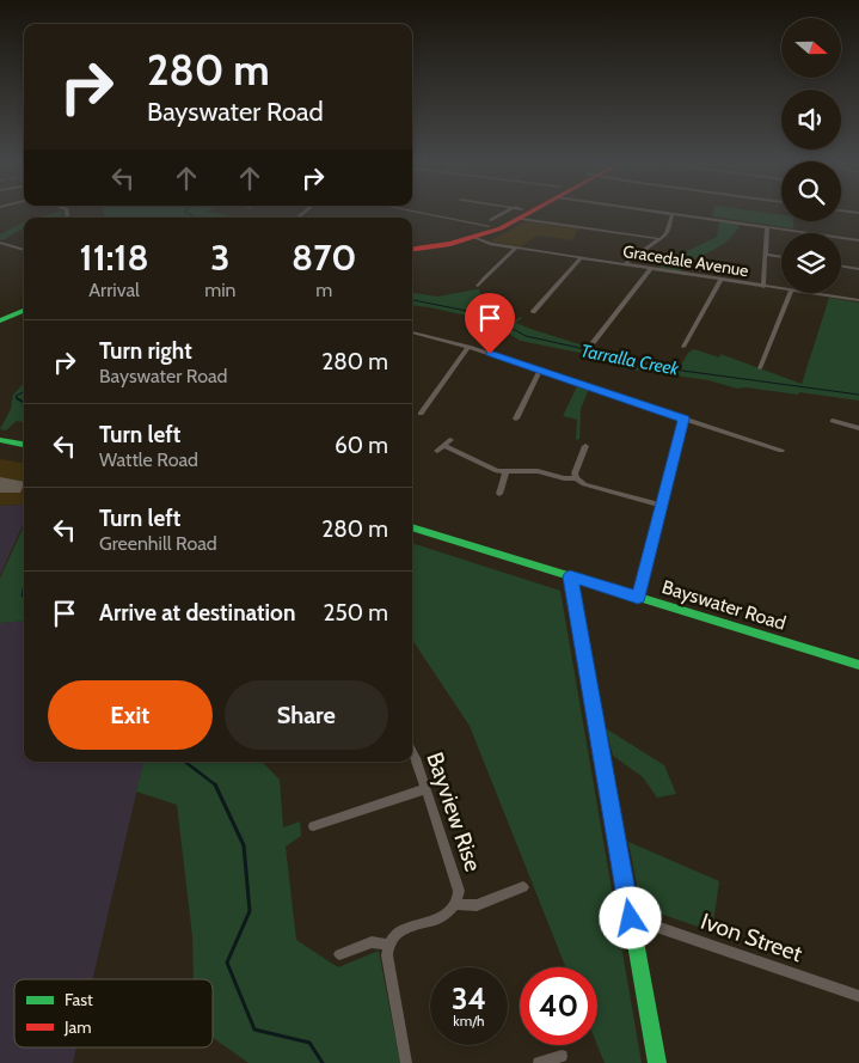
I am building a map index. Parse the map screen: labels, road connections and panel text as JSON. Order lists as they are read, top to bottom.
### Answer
{
  "streets": {
    "main road": ["Bayswater Road"],
    "street": ["Gracedale Avenue", "Bayview Rise", "Ivon Street"]
  },
  "water": ["Tarralla Creek"],
  "legend": ["Fast", "Jam"],
  "north": "right",
  "page": {
    "turn": ["280 m", "Bayswater Road"],
    "eta": [
      "11:18",
      "Arrival",
      "3",
      "min",
      "870",
      "m"
    ],
    "list": [
      {
        "name": "Turn right",
        "note": "Bayswater Road",
        "value": "280 m"
      },
      {
        "name": "Turn left",
        "note": "Wattle Road",
        "value": "60 m"
      },
      {
        "name": "Turn left",
        "note": "Greenhill Road",
        "value": "280 m"
      },
      {
        "name": "Arrive at destination",
        "value": "250 m"
      }
    ],
    "buttons": ["Exit", "Share"],
    "speed": "34 km/h",
    "limit": "40"
  }
}
